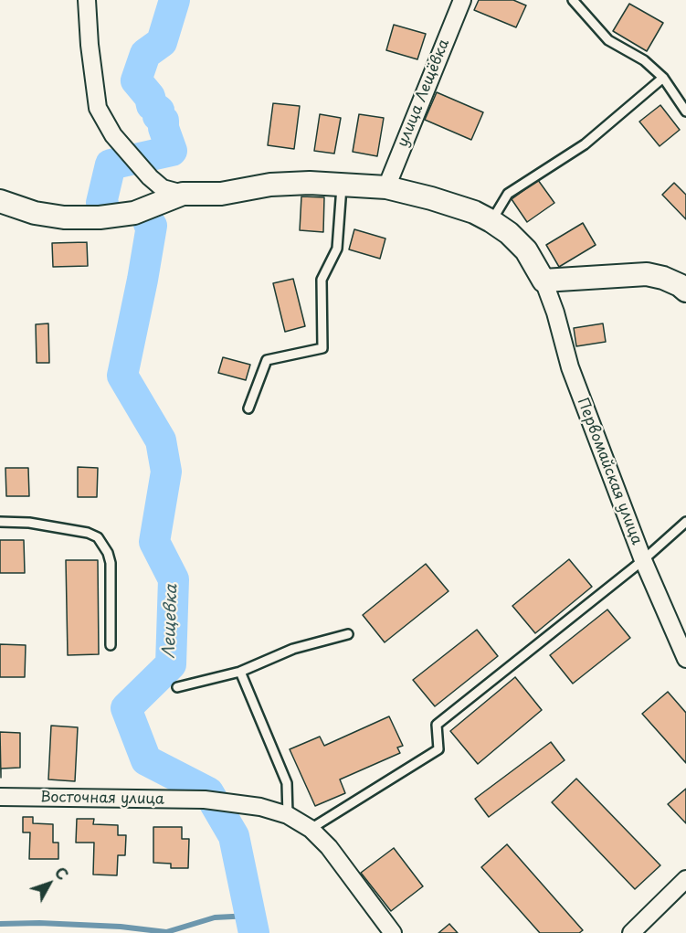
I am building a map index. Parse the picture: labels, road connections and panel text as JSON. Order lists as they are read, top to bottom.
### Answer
{
  "streets": {
    "street": ["улица Лещёвка", "Первомайская улица", "Восточная улица"]
  },
  "water": ["Лещевка"],
  "north": "top right"
}
